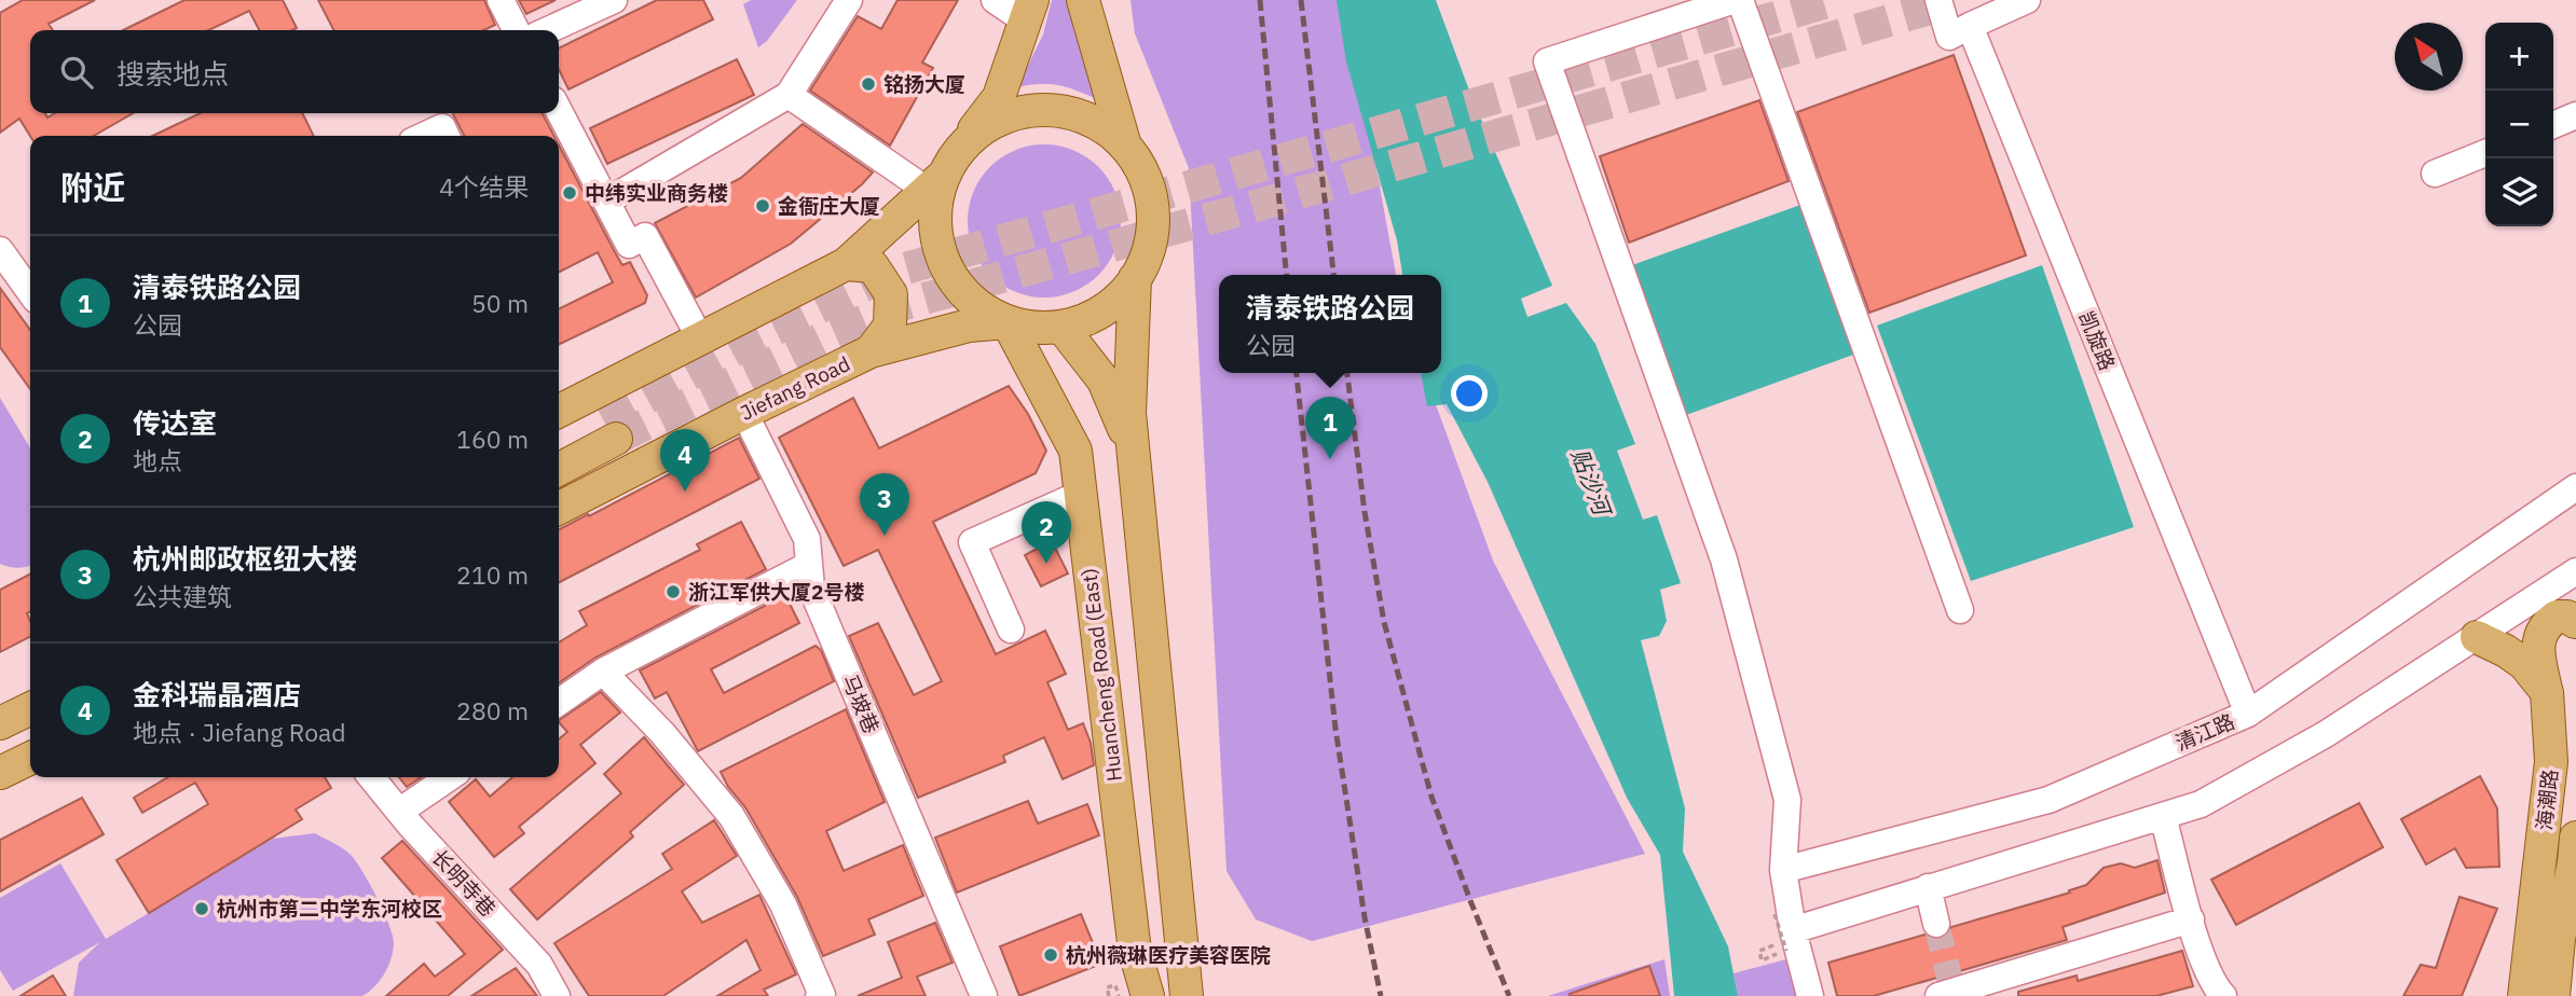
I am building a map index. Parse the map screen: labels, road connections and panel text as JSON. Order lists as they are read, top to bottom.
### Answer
{
  "streets": {
    "main road": ["Jiefang Road", "Huancheng Road (East)", "海潮路"],
    "street": [
      "凯旋路",
      "马坡巷",
      "清江路",
      "长明寺巷"
    ]
  },
  "crossings": [
    ["凯旋路", "清江路"],
    ["Jiefang Road", "Huancheng Road (East)"],
    ["Jiefang Road", "马坡巷"]
  ],
  "water": ["贴沙河"],
  "places": [
    "铭扬大厦",
    "中纬实业商务楼",
    "金衙庄大厦",
    "浙江军供大厦2号楼",
    "杭州市第二中学东河校区",
    "杭州薇琳医疗美容医院"
  ],
  "north": "top left",
  "page": {
    "map_buttons": ["+", "−"],
    "search": "搜索地点",
    "heading": ["附近", "4个结果"],
    "list": [
      {
        "mark": "1",
        "name": "清泰铁路公园",
        "note": "公园",
        "value": "50 m"
      },
      {
        "mark": "2",
        "name": "传达室",
        "note": "地点",
        "value": "160 m"
      },
      {
        "mark": "3",
        "name": "杭州邮政枢纽大楼",
        "note": "公共建筑",
        "value": "210 m"
      },
      {
        "mark": "4",
        "name": "金科瑞晶酒店",
        "note": "地点 · Jiefang Road",
        "value": "280 m"
      }
    ],
    "popup": ["清泰铁路公园", "公园"],
    "pins": [
      "1",
      "4",
      "3",
      "2"
    ]
  }
}
